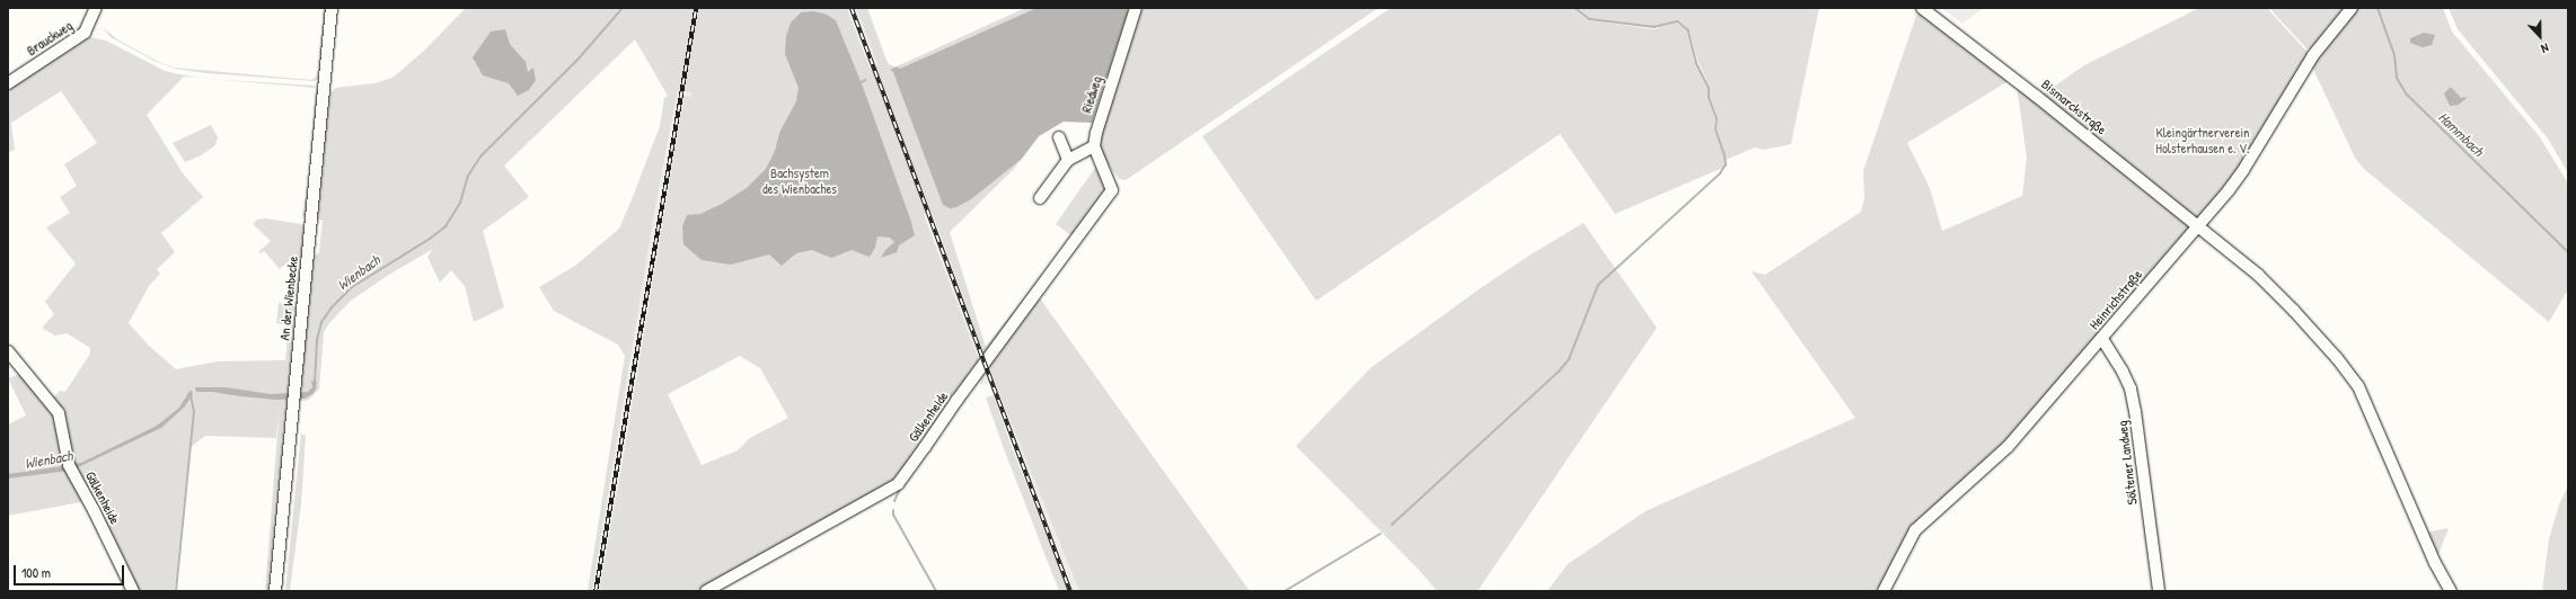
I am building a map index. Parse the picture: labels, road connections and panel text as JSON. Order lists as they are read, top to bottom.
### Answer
{
  "streets": {
    "street": [
      "Brauckweg",
      "Riedweg",
      "Bismarckstraße",
      "An der Wienbecke",
      "Heinrichstraße",
      "Gälkenheide",
      "Söltener Landweg"
    ]
  },
  "crossings": [
    ["Riedweg", "Gälkenheide"],
    ["Bismarckstraße", "Heinrichstraße"],
    ["Heinrichstraße", "Söltener Landweg"]
  ],
  "water": ["Hammbach", "Wienbach"],
  "parks": ["Kleingärtnerverein Holsterhausen e. V.", "Bachsystem des Wienbaches"],
  "scale_bar": "100 m",
  "north": "bottom"
}
